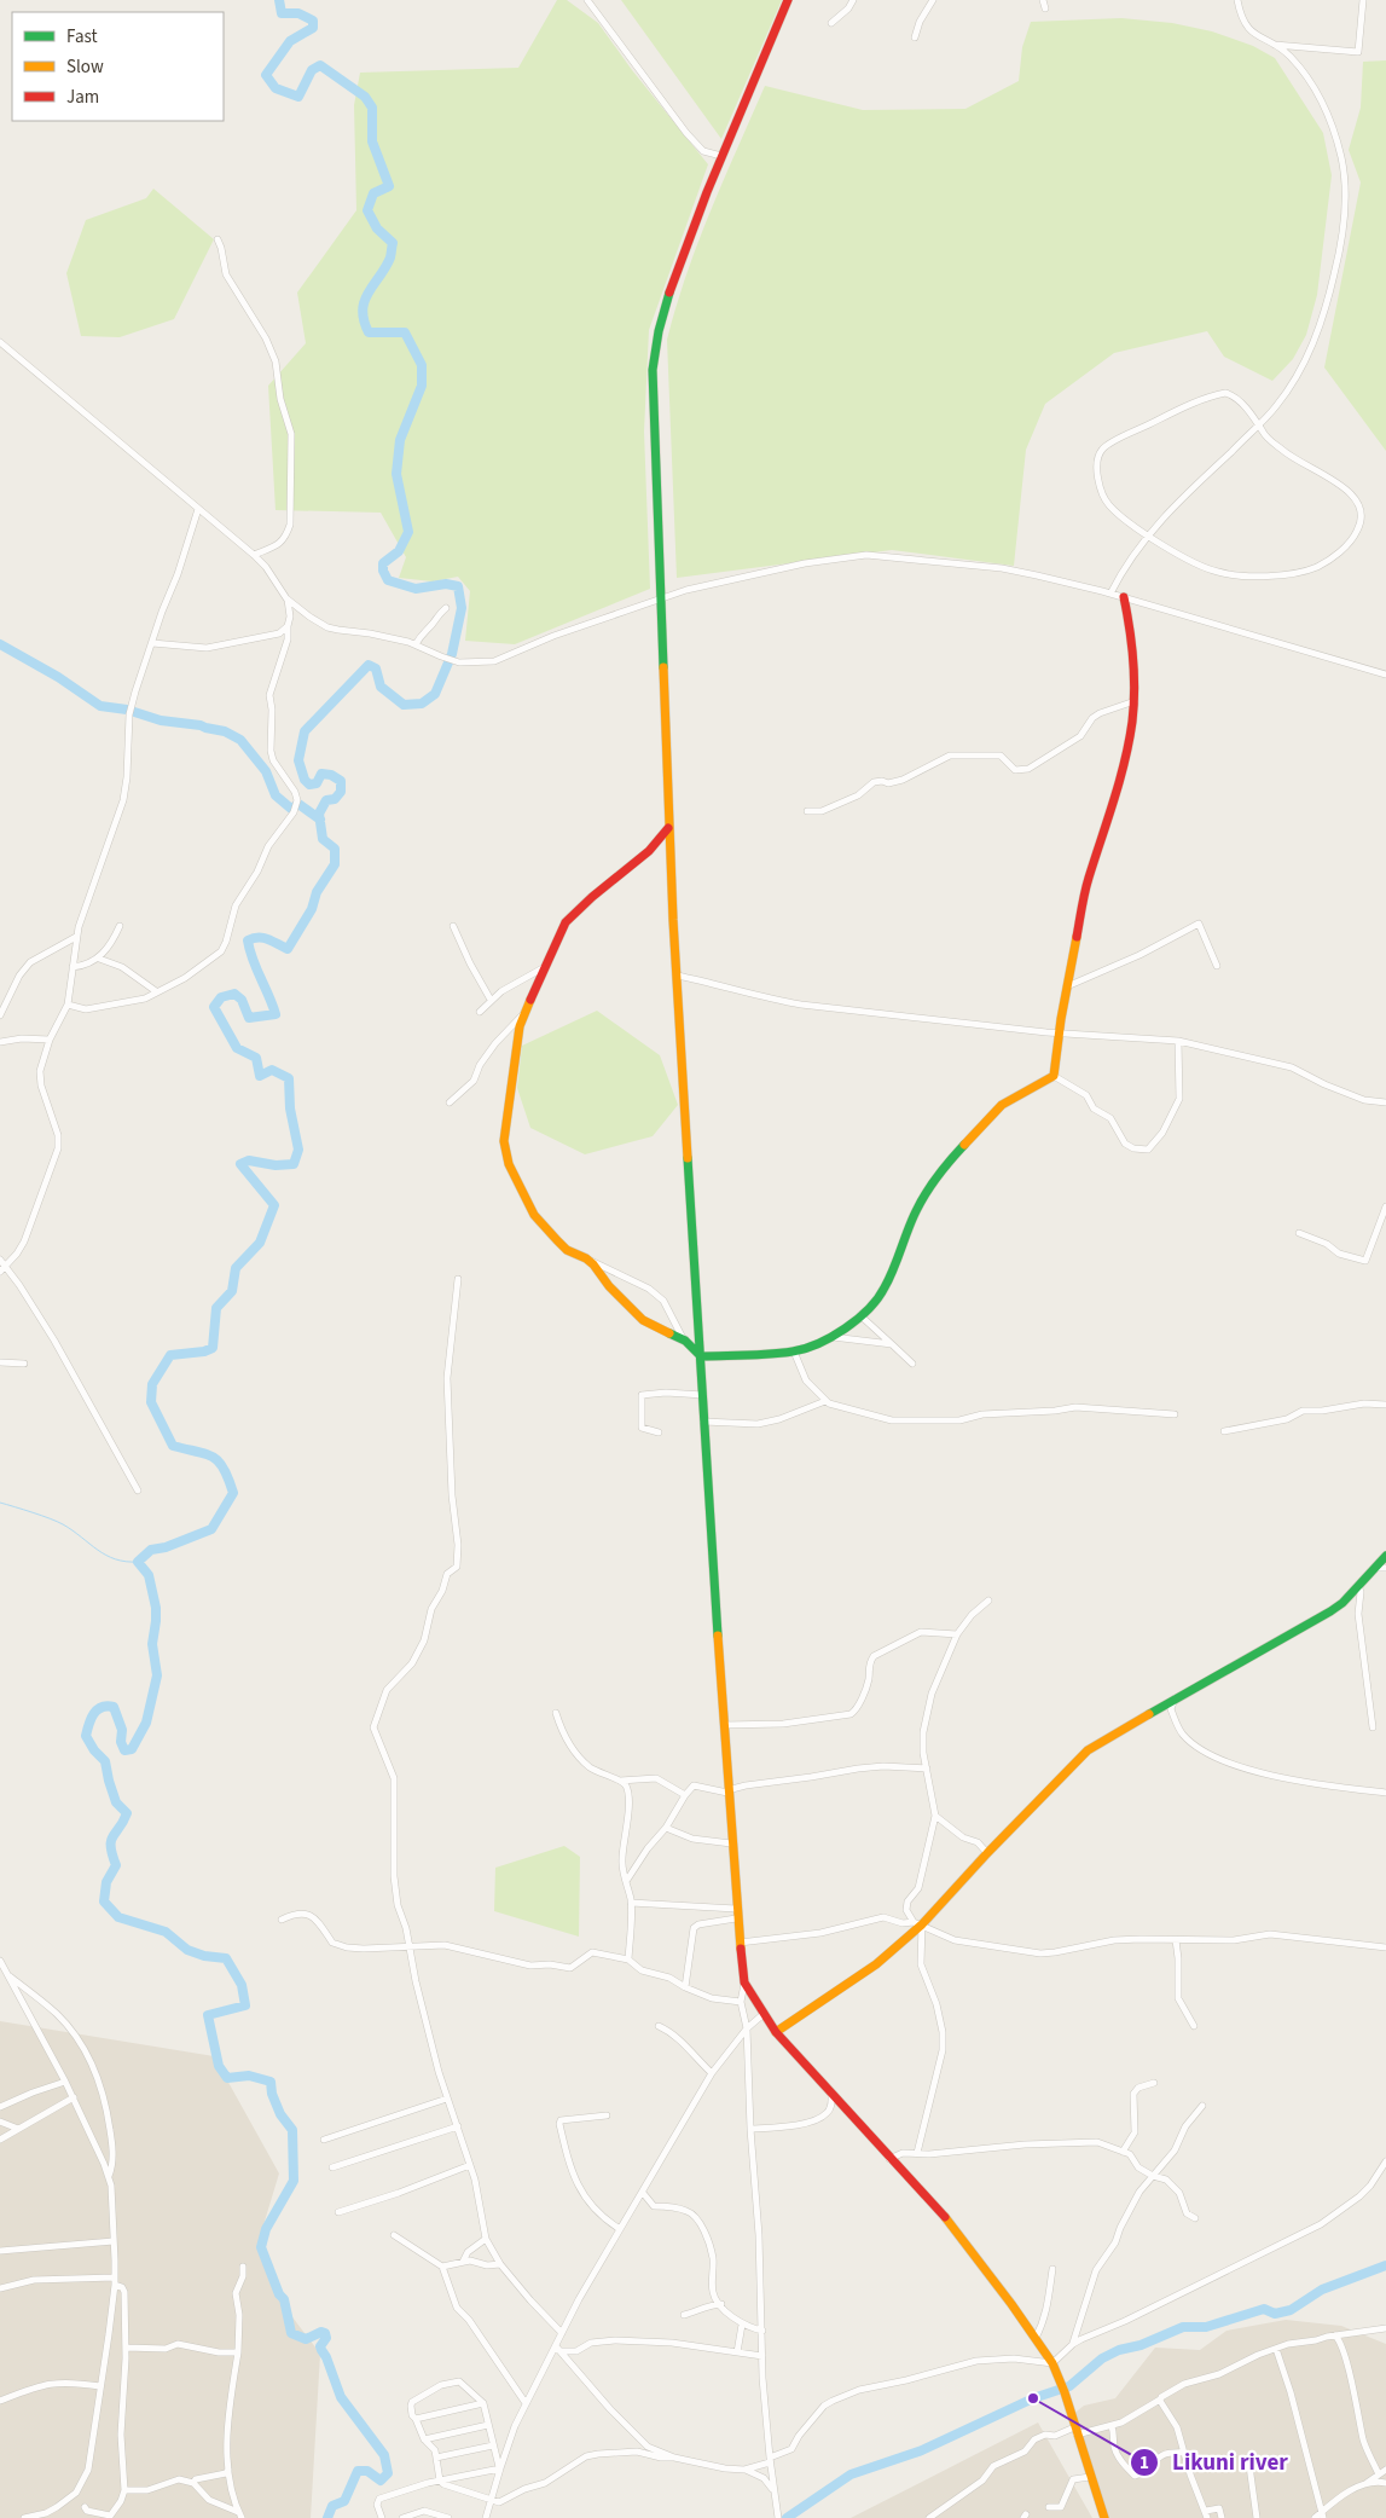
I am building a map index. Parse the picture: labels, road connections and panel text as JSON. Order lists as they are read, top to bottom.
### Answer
{
  "places": ["Likuni river"],
  "legend": ["Fast", "Slow", "Jam"]
}
